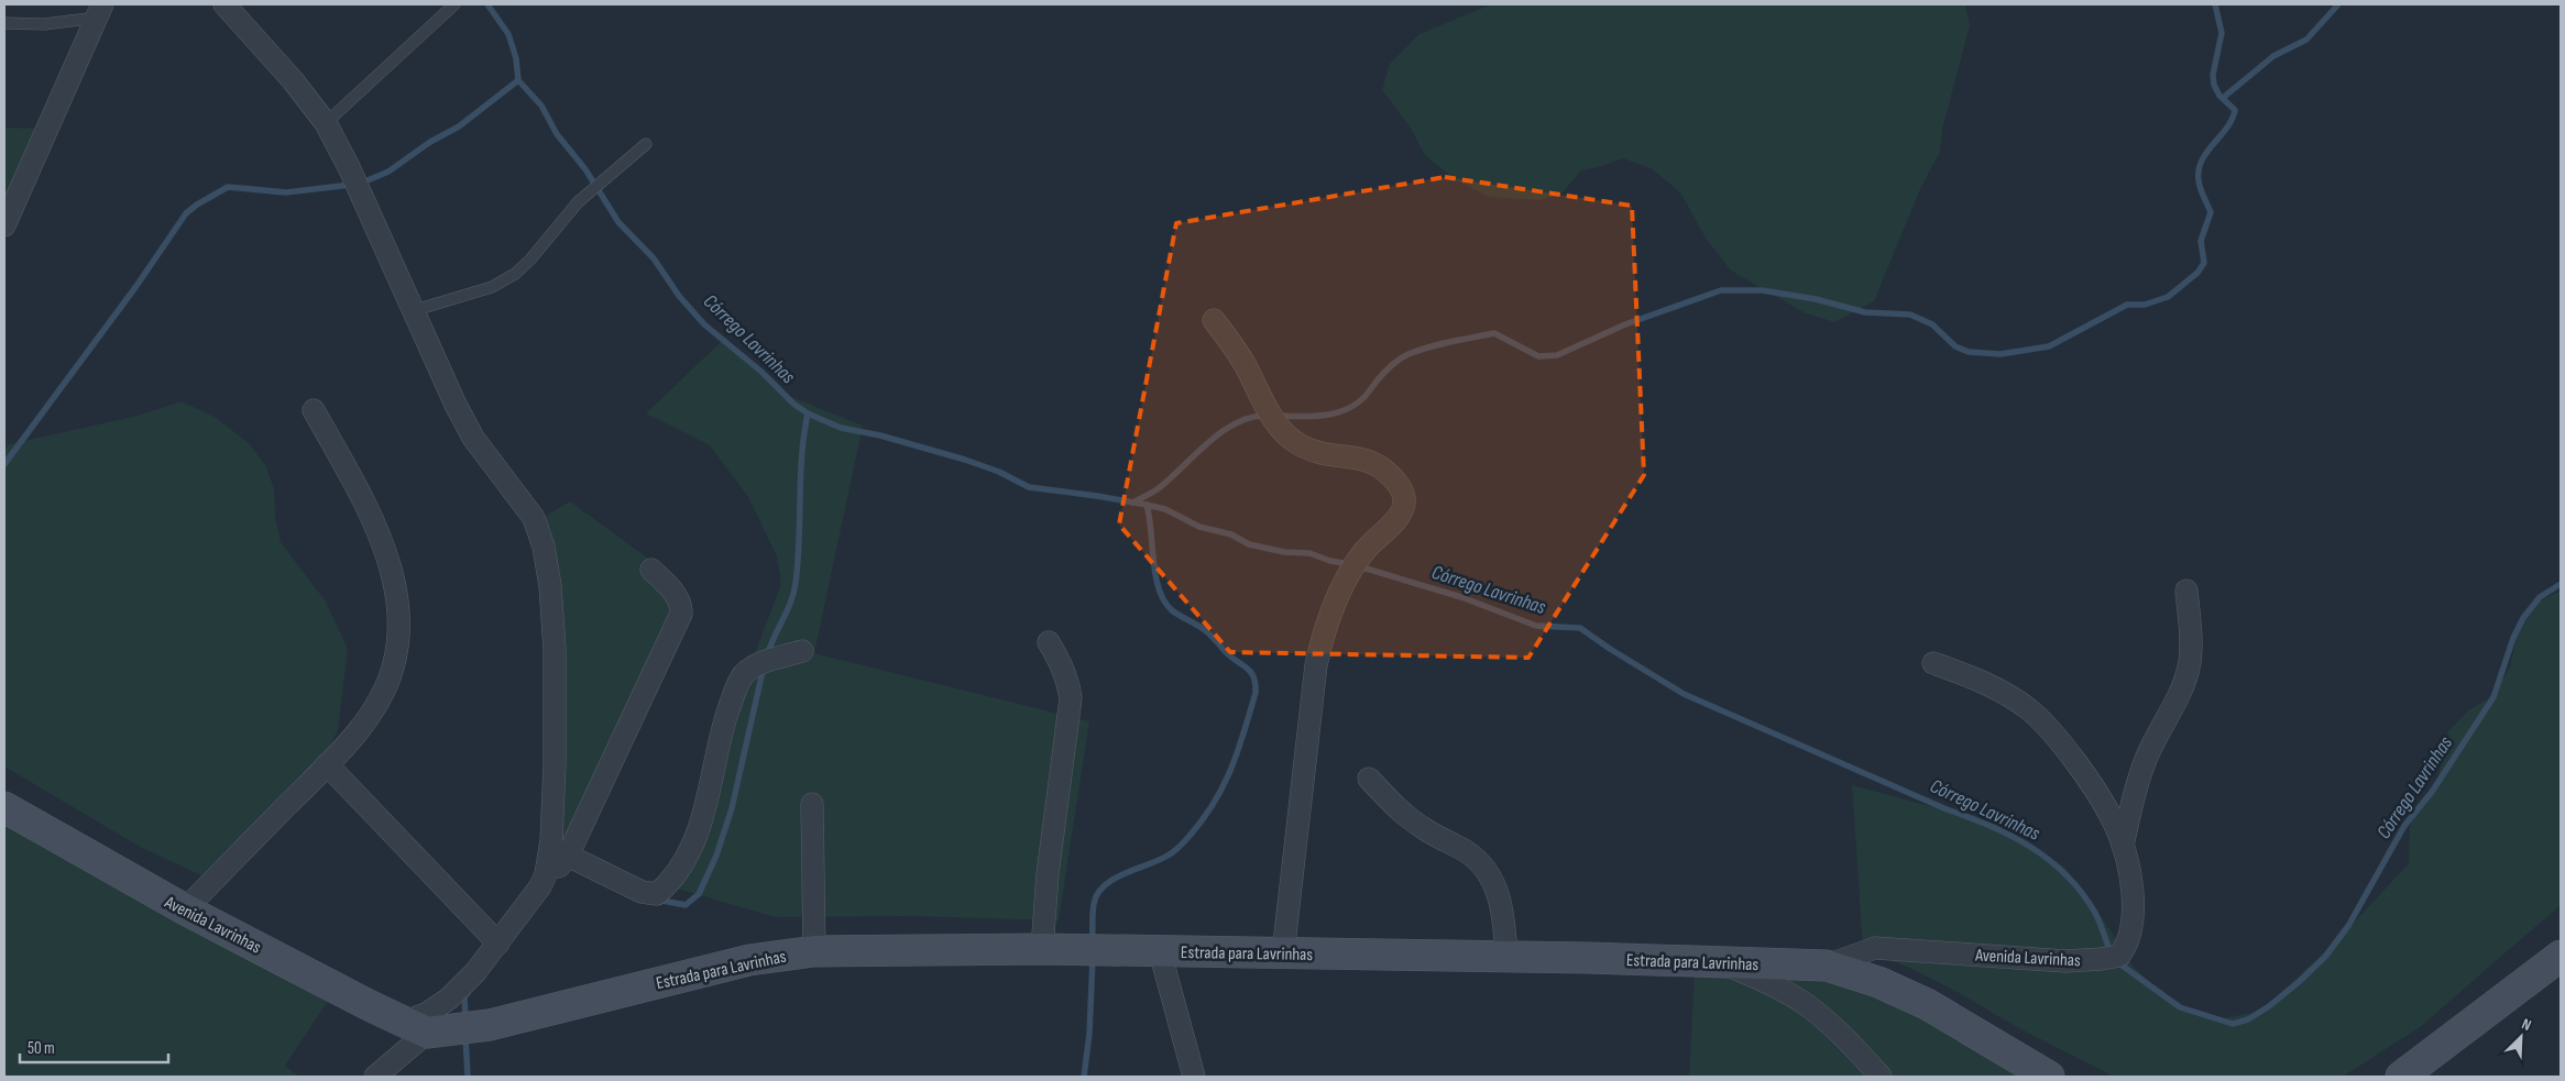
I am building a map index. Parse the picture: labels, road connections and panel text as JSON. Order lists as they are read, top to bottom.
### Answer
{
  "streets": {
    "street": ["Avenida Lavrinhas", "Estrada para Lavrinhas"]
  },
  "crossings": [
    ["Avenida Lavrinhas", "Estrada para Lavrinhas"]
  ],
  "water": ["Córrego Lavrinhas"],
  "scale_bar": "50 m",
  "north": "top right"
}
